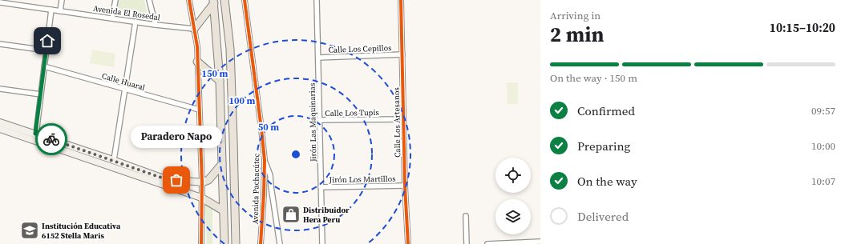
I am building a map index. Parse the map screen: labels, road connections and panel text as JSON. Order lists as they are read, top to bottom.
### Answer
{
  "streets": {
    "street": [
      "Avenida El Rosedal",
      "Calle Los Cepillos",
      "Calle Huaral",
      "Calle Los Tupis",
      "Jirón Las Maquinarias",
      "Calle Los Artesanos",
      "Jirón Los Martillos",
      "Avenida Pachacútec"
    ]
  },
  "crossings": [
    ["Calle Los Cepillos", "Jirón Las Maquinarias"],
    ["Calle Los Cepillos", "Calle Los Artesanos"],
    ["Calle Los Tupis", "Jirón Las Maquinarias"],
    ["Calle Los Tupis", "Calle Los Artesanos"],
    ["Jirón Las Maquinarias", "Jirón Los Martillos"],
    ["Calle Los Artesanos", "Jirón Los Martillos"]
  ],
  "places": {
    "other": ["Paradero Napo"],
    "shop": ["Distribuidor Hera Peru"],
    "school or university": ["Institución Educativa 6152 Stella Maris"]
  },
  "page": {
    "heading": ["2 min", "Arriving in", "10:15–10:20"],
    "bar": "On the way · 150 m",
    "list": [
      ["Confirmed", "09:57"],
      ["Preparing", "10:00"],
      ["On the way", "10:07"],
      "Delivered"
    ],
    "bubble": "Paradero Napo"
  },
  "rings": ["150 m", "100 m", "50 m"]
}
